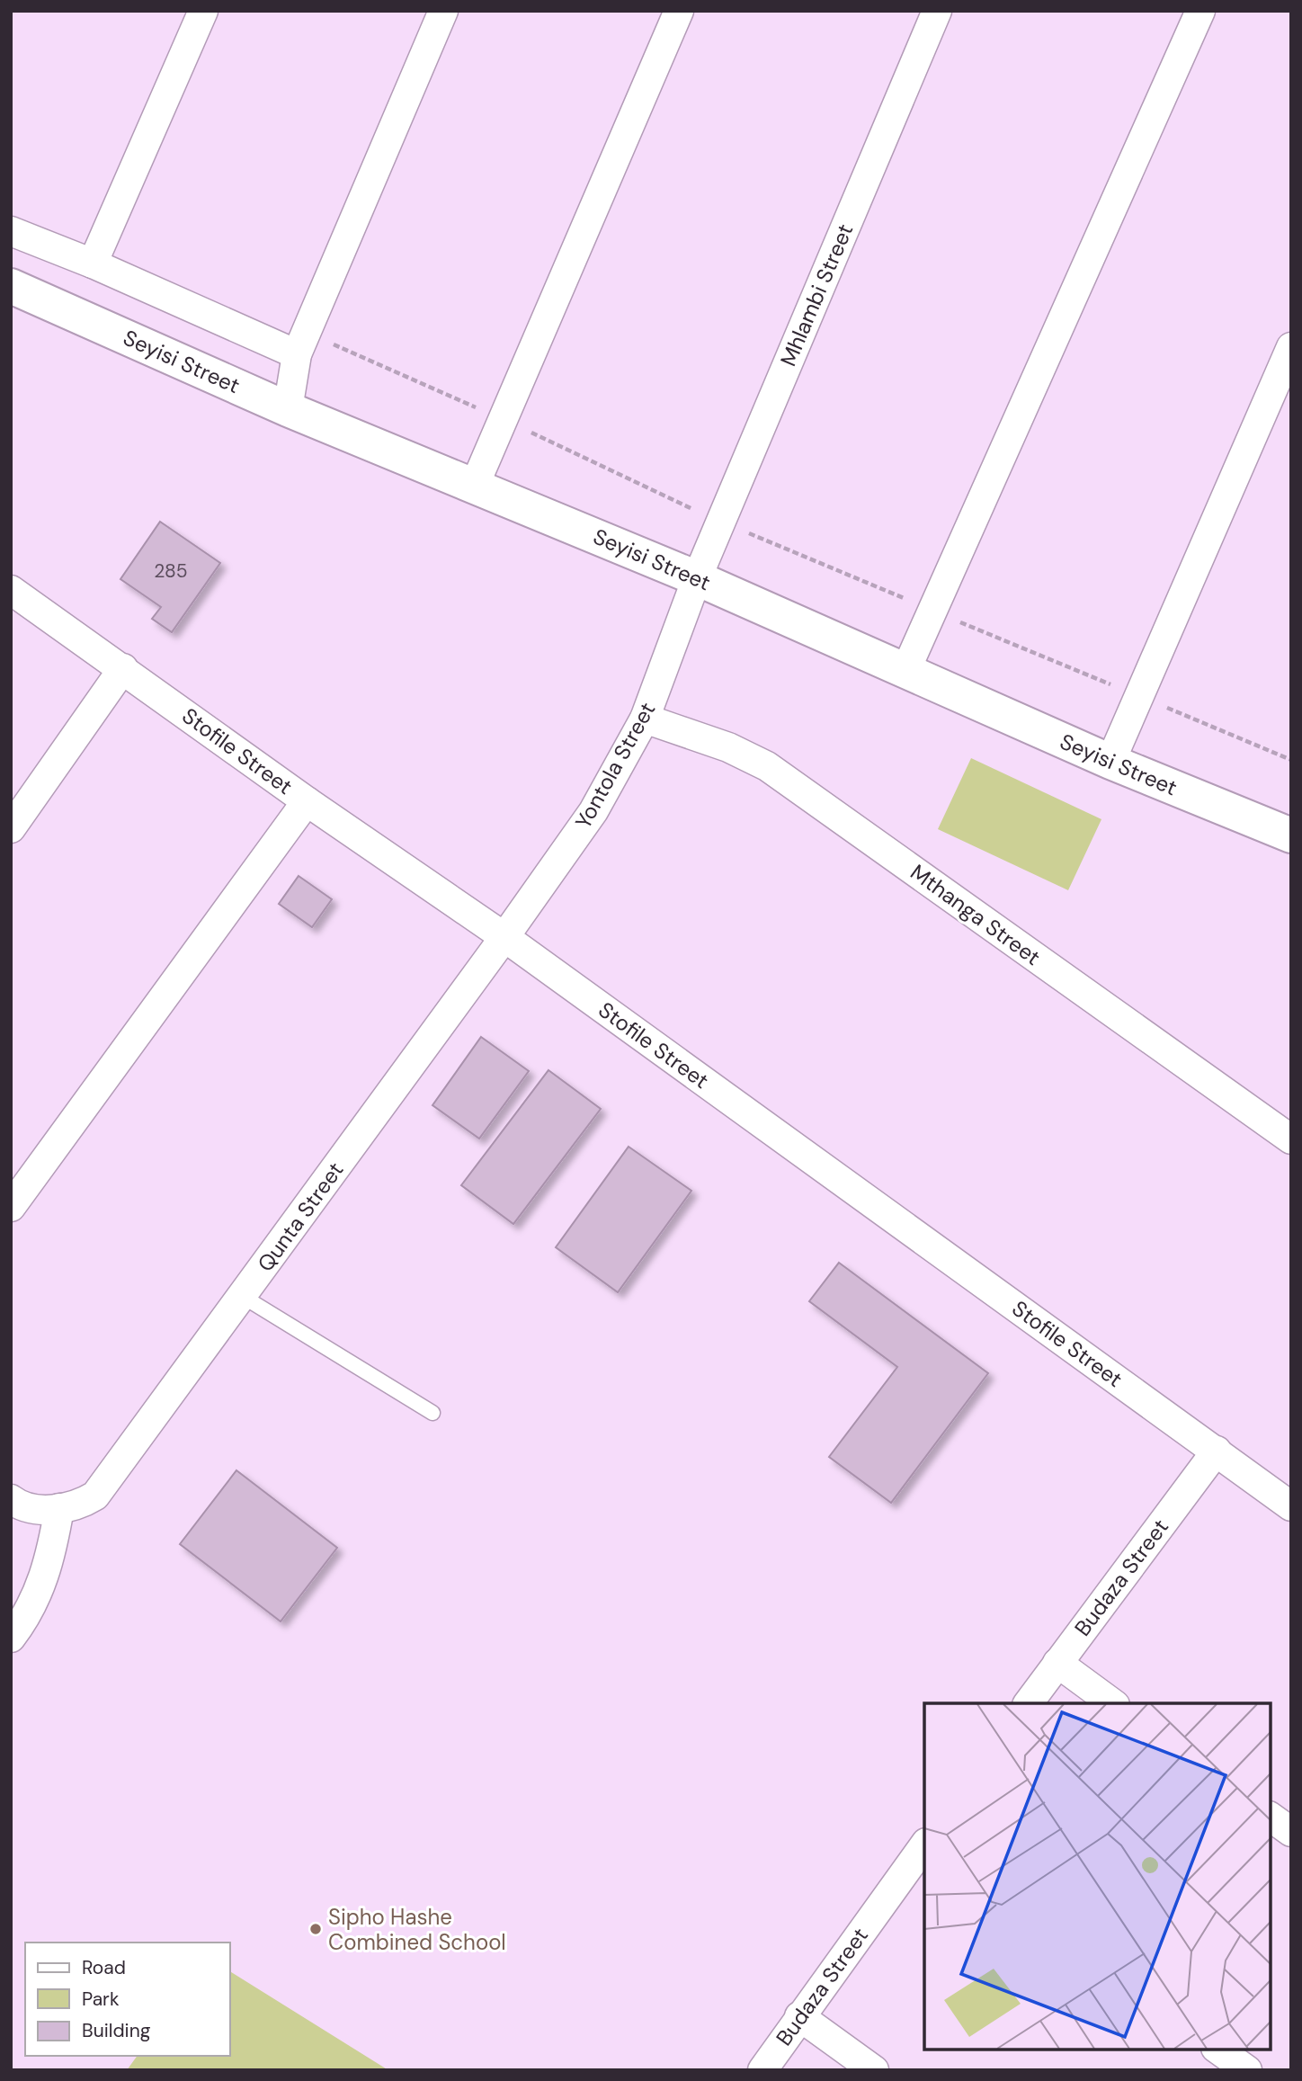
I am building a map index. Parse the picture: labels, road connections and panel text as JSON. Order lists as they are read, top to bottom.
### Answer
{
  "streets": {
    "street": [
      "Mhlambi Street",
      "Seyisi Street",
      "Stofile Street",
      "Yontola Street",
      "Mthanga Street",
      "Qunta Street",
      "Budaza Street"
    ]
  },
  "crossings": [
    ["Mhlambi Street", "Seyisi Street"],
    ["Mhlambi Street", "Yontola Street"],
    ["Seyisi Street", "Yontola Street"],
    ["Stofile Street", "Yontola Street"],
    ["Stofile Street", "Qunta Street"],
    ["Stofile Street", "Budaza Street"],
    ["Yontola Street", "Mthanga Street"],
    ["Yontola Street", "Qunta Street"]
  ],
  "places": ["Sipho Hashe Combined School"],
  "house_numbers": ["285"],
  "legend": ["Road", "Park", "Building"]
}
